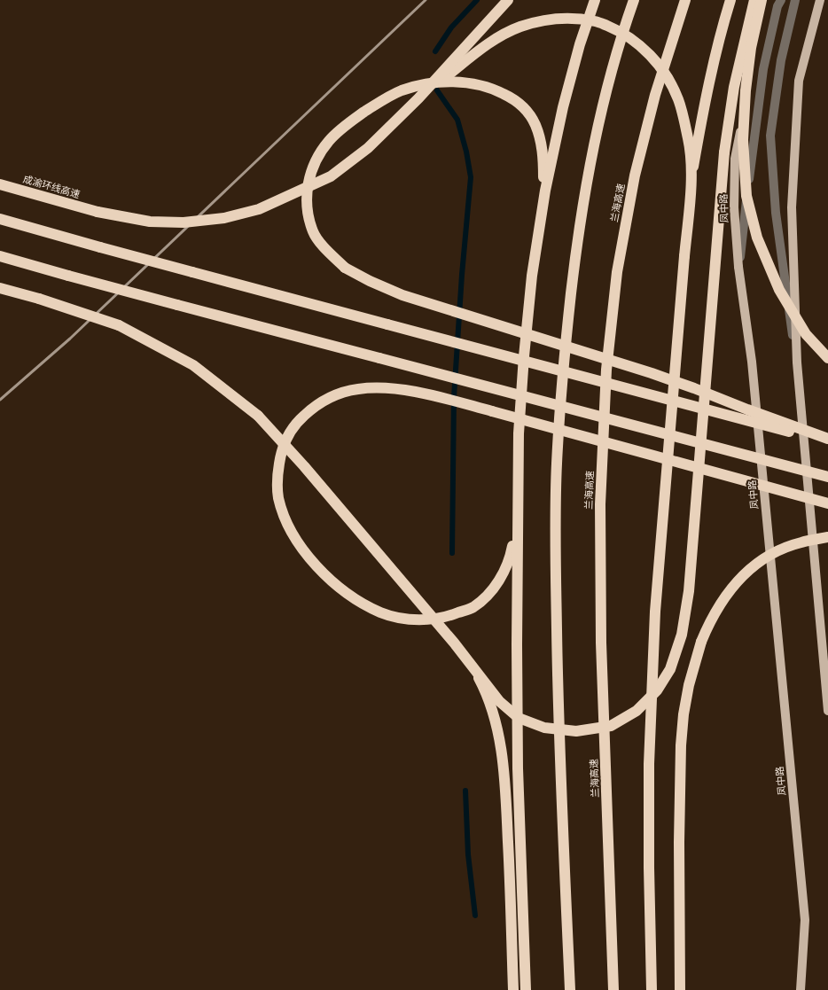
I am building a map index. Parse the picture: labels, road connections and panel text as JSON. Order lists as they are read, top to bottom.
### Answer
{
  "streets": {
    "highway": ["成渝环线高速", "兰海高速"],
    "main road": ["凤中路"]
  }
}
